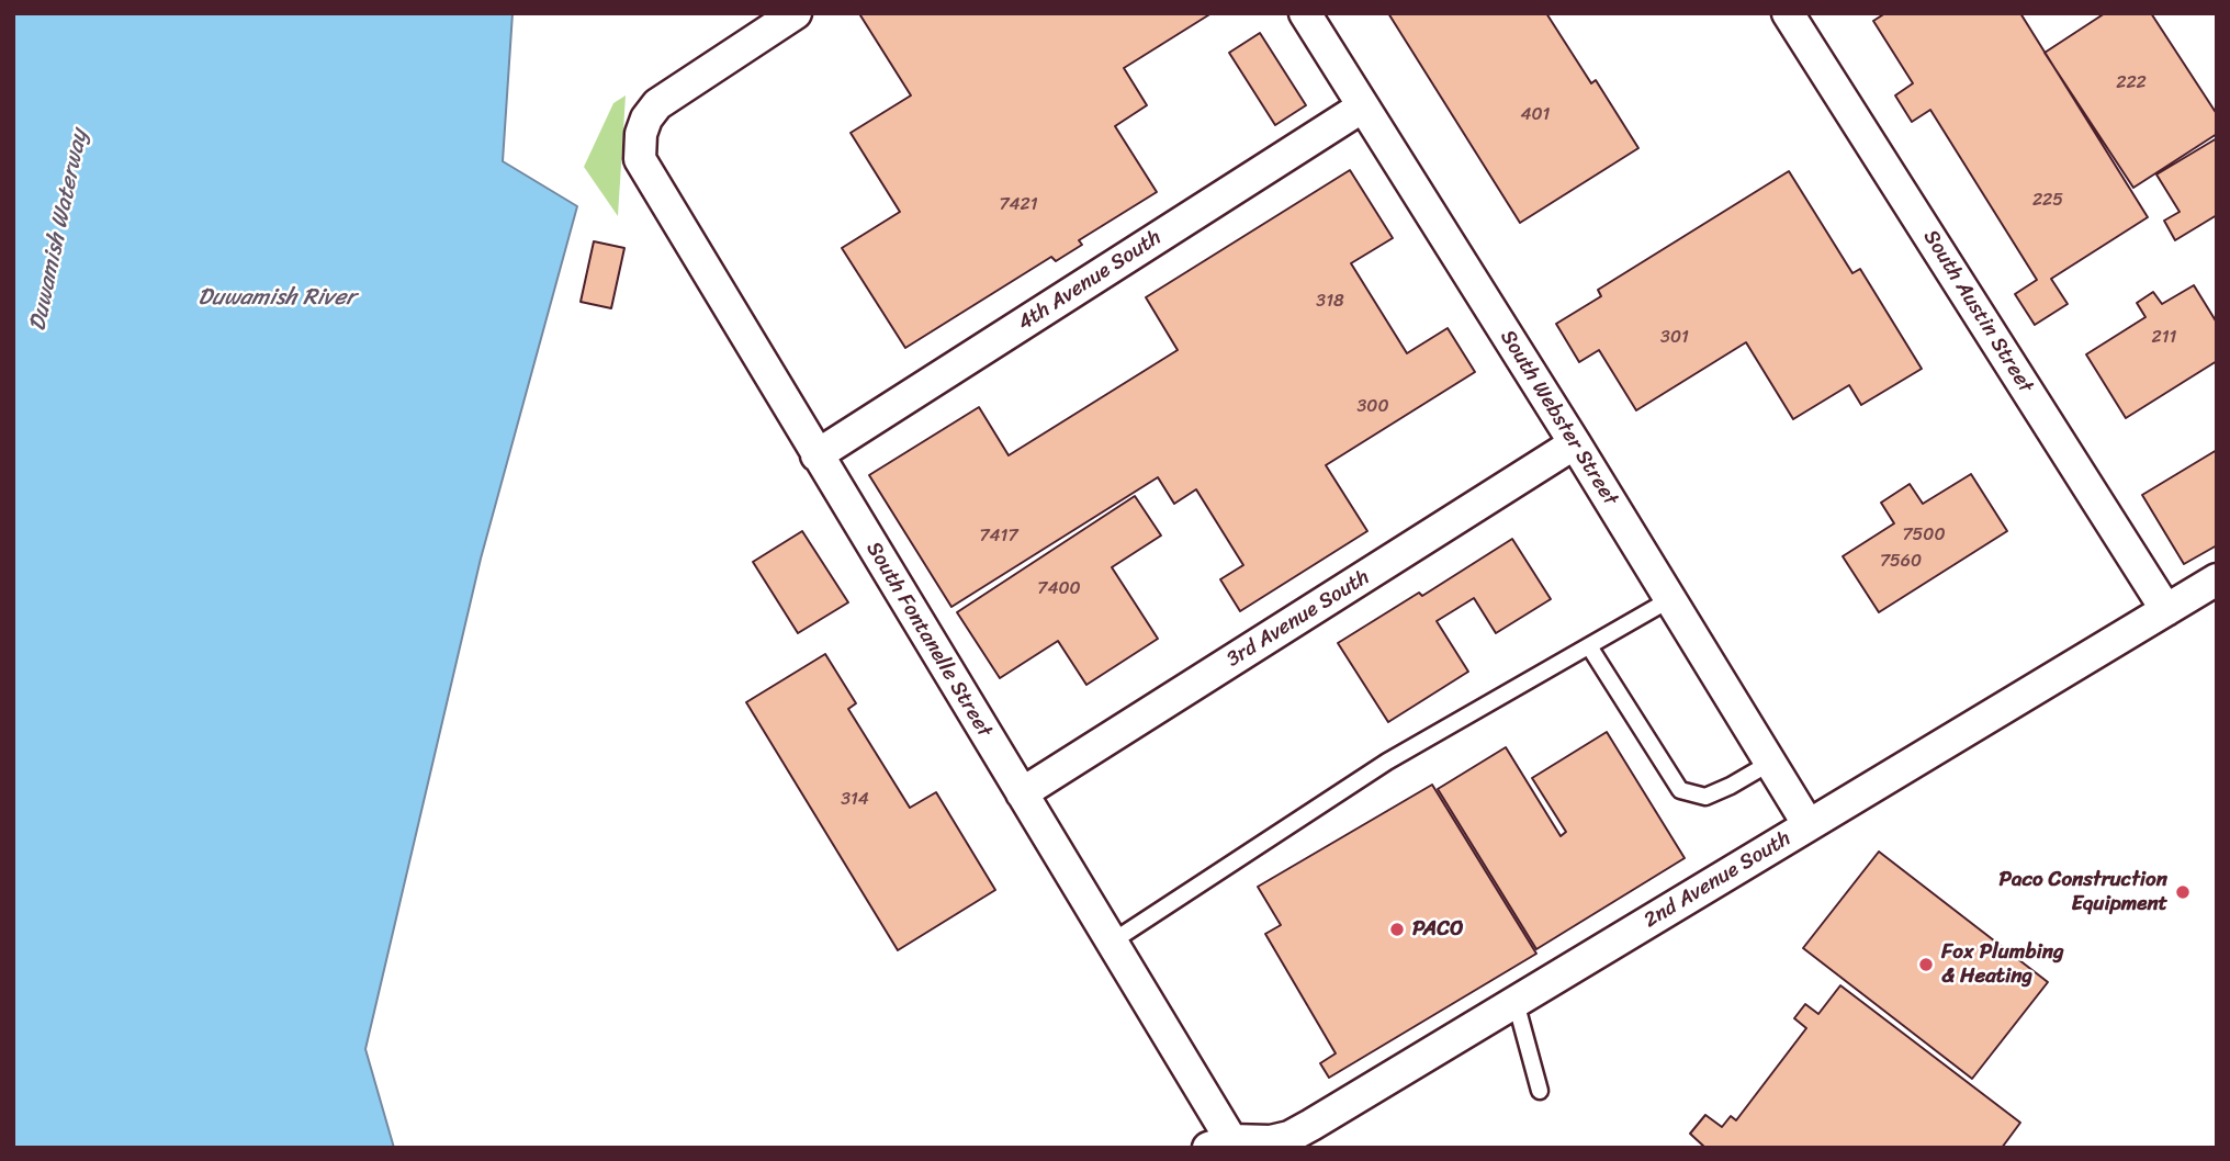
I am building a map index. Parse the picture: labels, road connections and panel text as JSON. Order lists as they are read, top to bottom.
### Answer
{
  "streets": {
    "street": [
      "4th Avenue South",
      "South Austin Street",
      "South Webster Street",
      "3rd Avenue South",
      "South Fontanelle Street",
      "2nd Avenue South"
    ]
  },
  "crossings": [
    ["4th Avenue South", "South Webster Street"],
    ["4th Avenue South", "South Fontanelle Street"],
    ["South Austin Street", "2nd Avenue South"],
    ["South Webster Street", "3rd Avenue South"],
    ["South Webster Street", "2nd Avenue South"],
    ["3rd Avenue South", "South Fontanelle Street"],
    ["South Fontanelle Street", "2nd Avenue South"]
  ],
  "water": ["Duwamish Waterway", "Duwamish River"],
  "places": ["Paco Construction Equipment", "PACO", "Fox Plumbing & Heating"],
  "house_numbers": [
    "222",
    "401",
    "225",
    "7421",
    "318",
    "301",
    "211",
    "300",
    "7500",
    "7417",
    "7560",
    "7400",
    "314"
  ]
}
